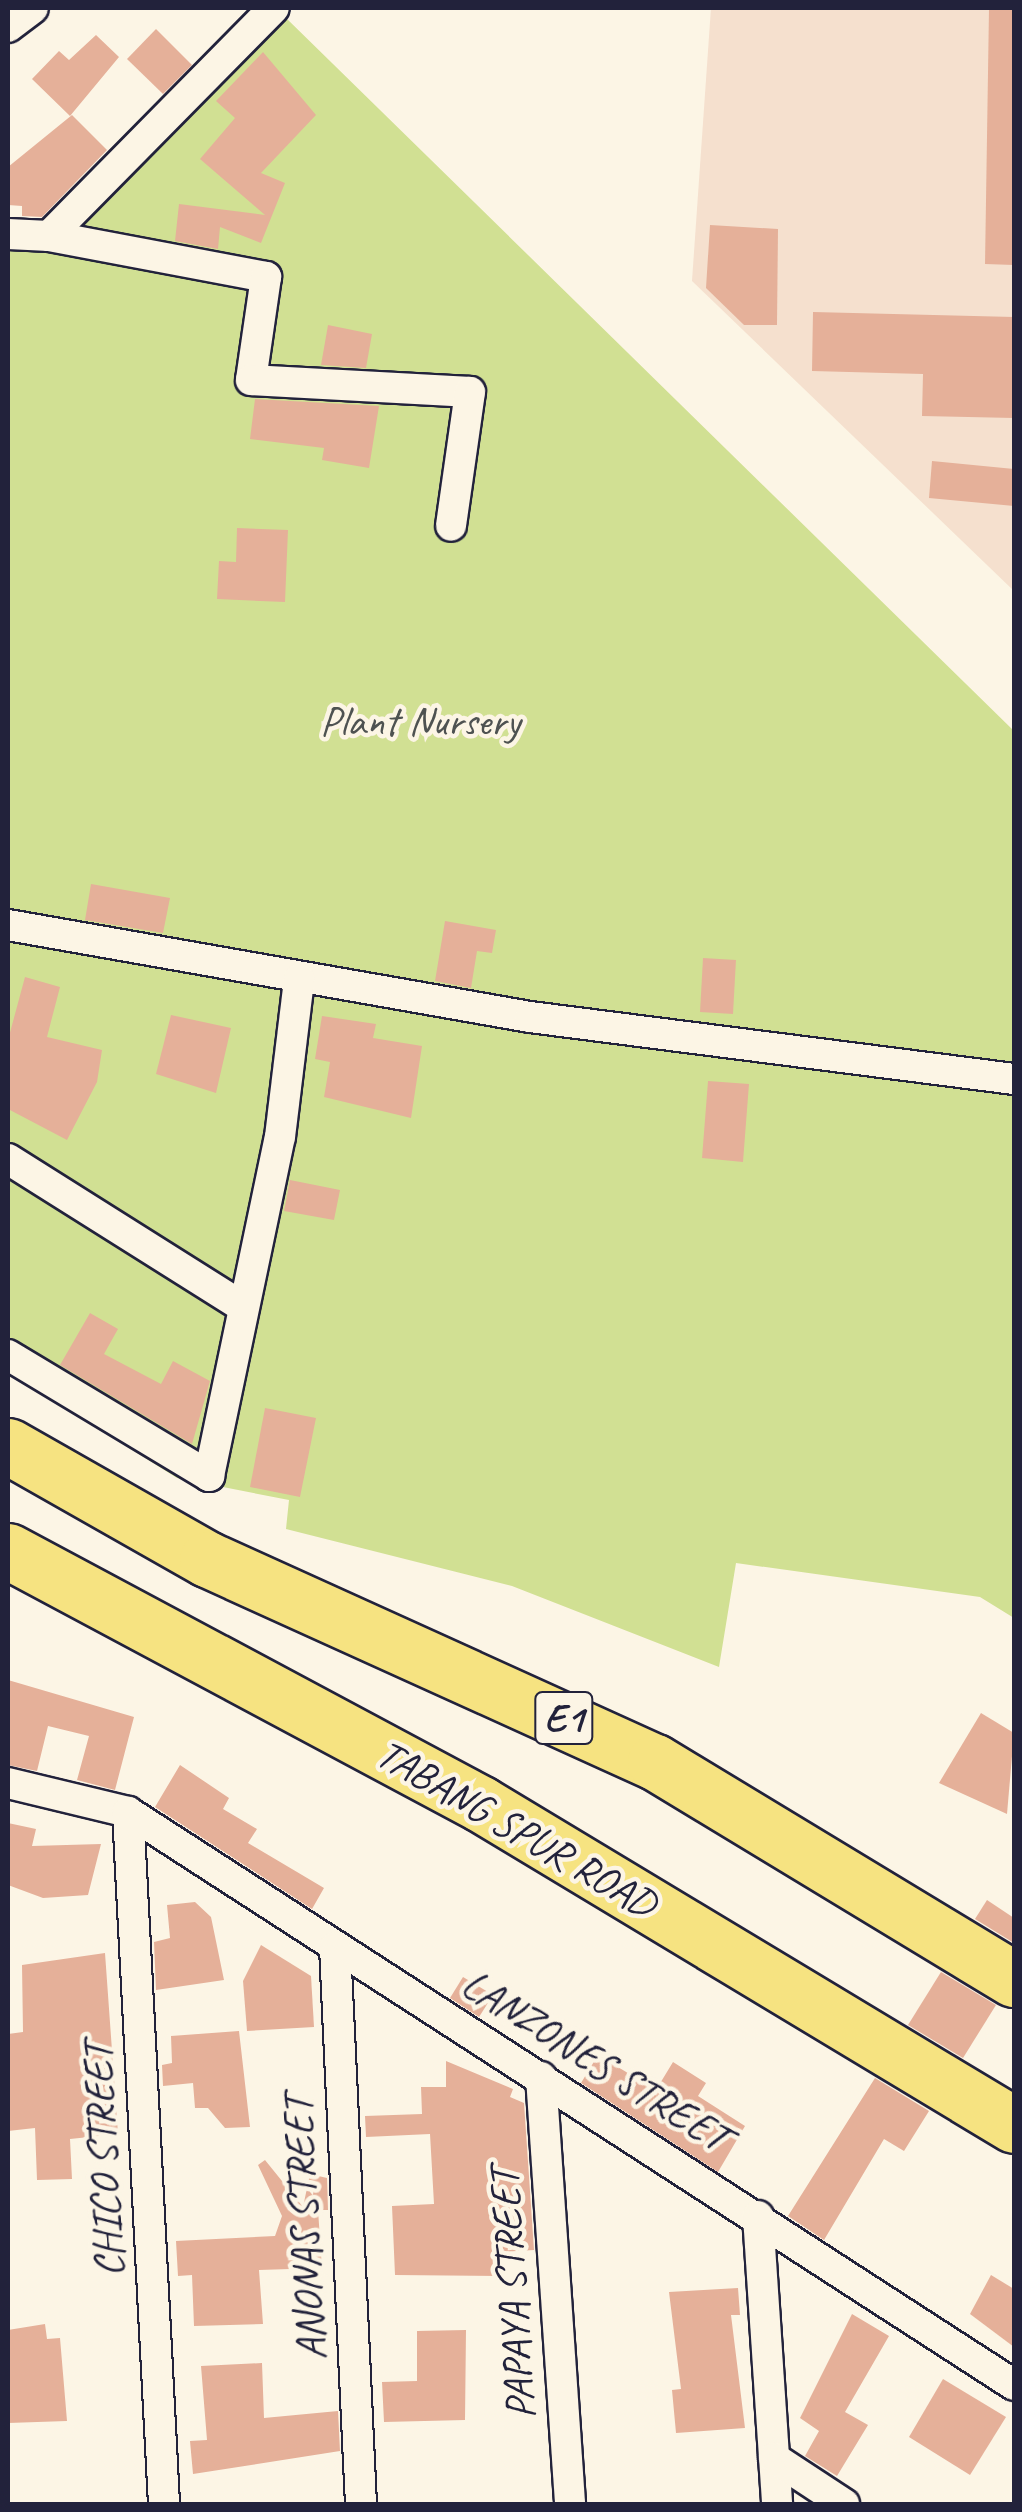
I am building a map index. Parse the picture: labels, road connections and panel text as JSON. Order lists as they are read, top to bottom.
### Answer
{
  "streets": {
    "highway": ["E1", "TABANG SPUR ROAD"],
    "street": [
      "LANZONES STREET",
      "CHICO STREET",
      "ANONAS STREET",
      "PAPAYA STREET"
    ]
  },
  "crossings": [
    ["LANZONES STREET", "CHICO STREET"],
    ["LANZONES STREET", "ANONAS STREET"],
    ["LANZONES STREET", "PAPAYA STREET"]
  ],
  "parks": ["Plant Nursery"]
}
